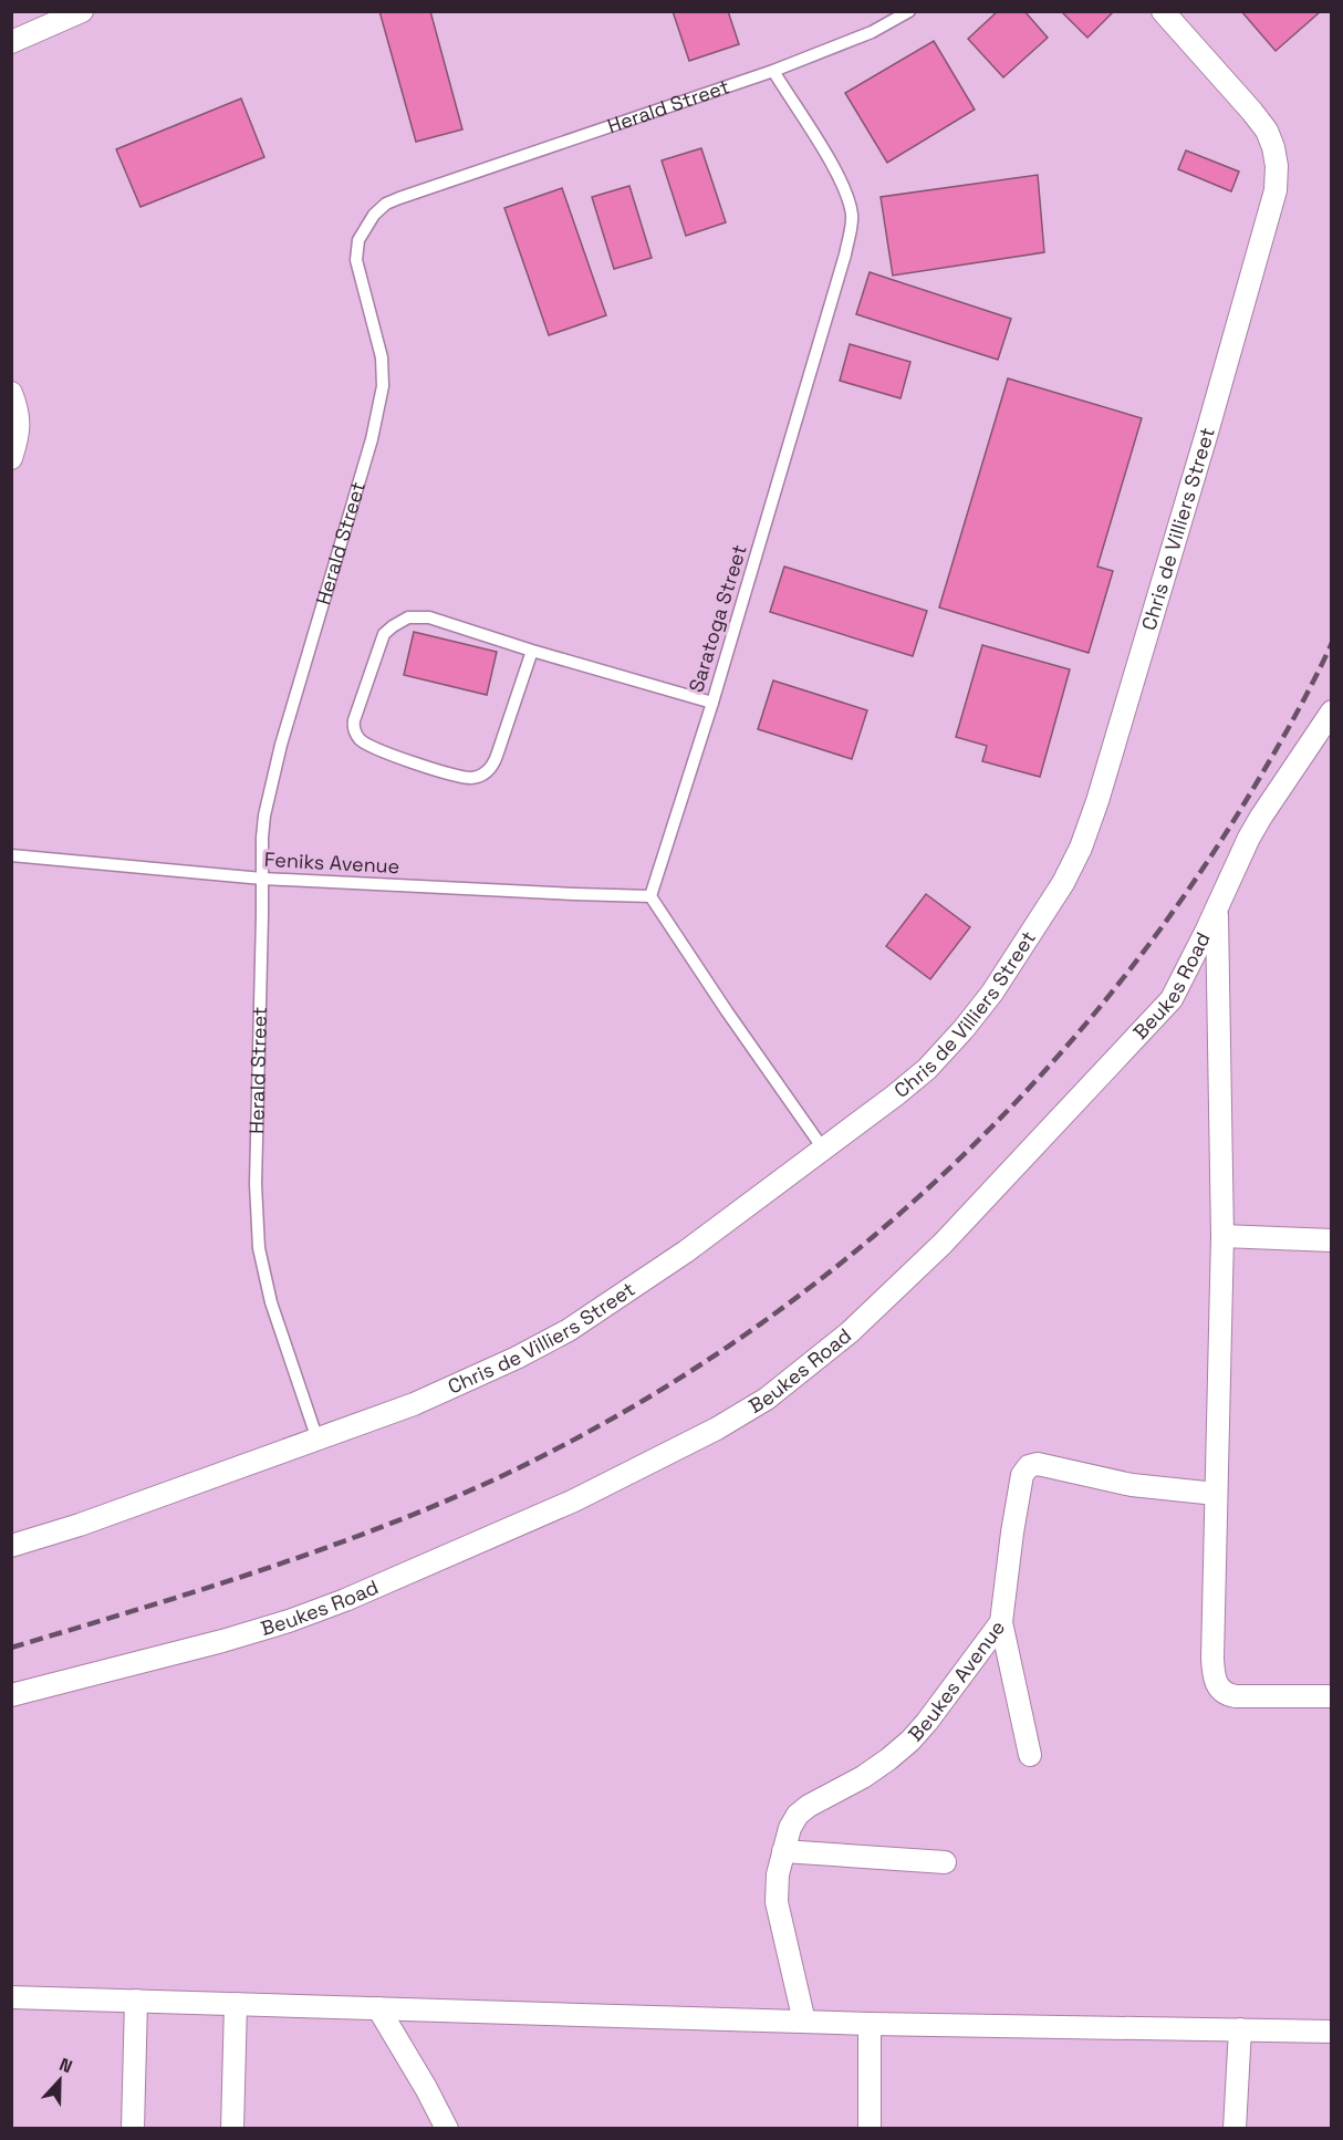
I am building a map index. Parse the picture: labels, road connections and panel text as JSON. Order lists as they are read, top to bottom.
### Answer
{
  "streets": {
    "street": ["Chris de Villiers Street", "Beukes Road", "Beukes Avenue"],
    "lane": ["Herald Street", "Saratoga Street", "Feniks Avenue"]
  },
  "crossings": [
    ["Herald Street", "Chris de Villiers Street"],
    ["Herald Street", "Saratoga Street"],
    ["Herald Street", "Feniks Avenue"],
    ["Saratoga Street", "Feniks Avenue"]
  ],
  "north": "top"
}
